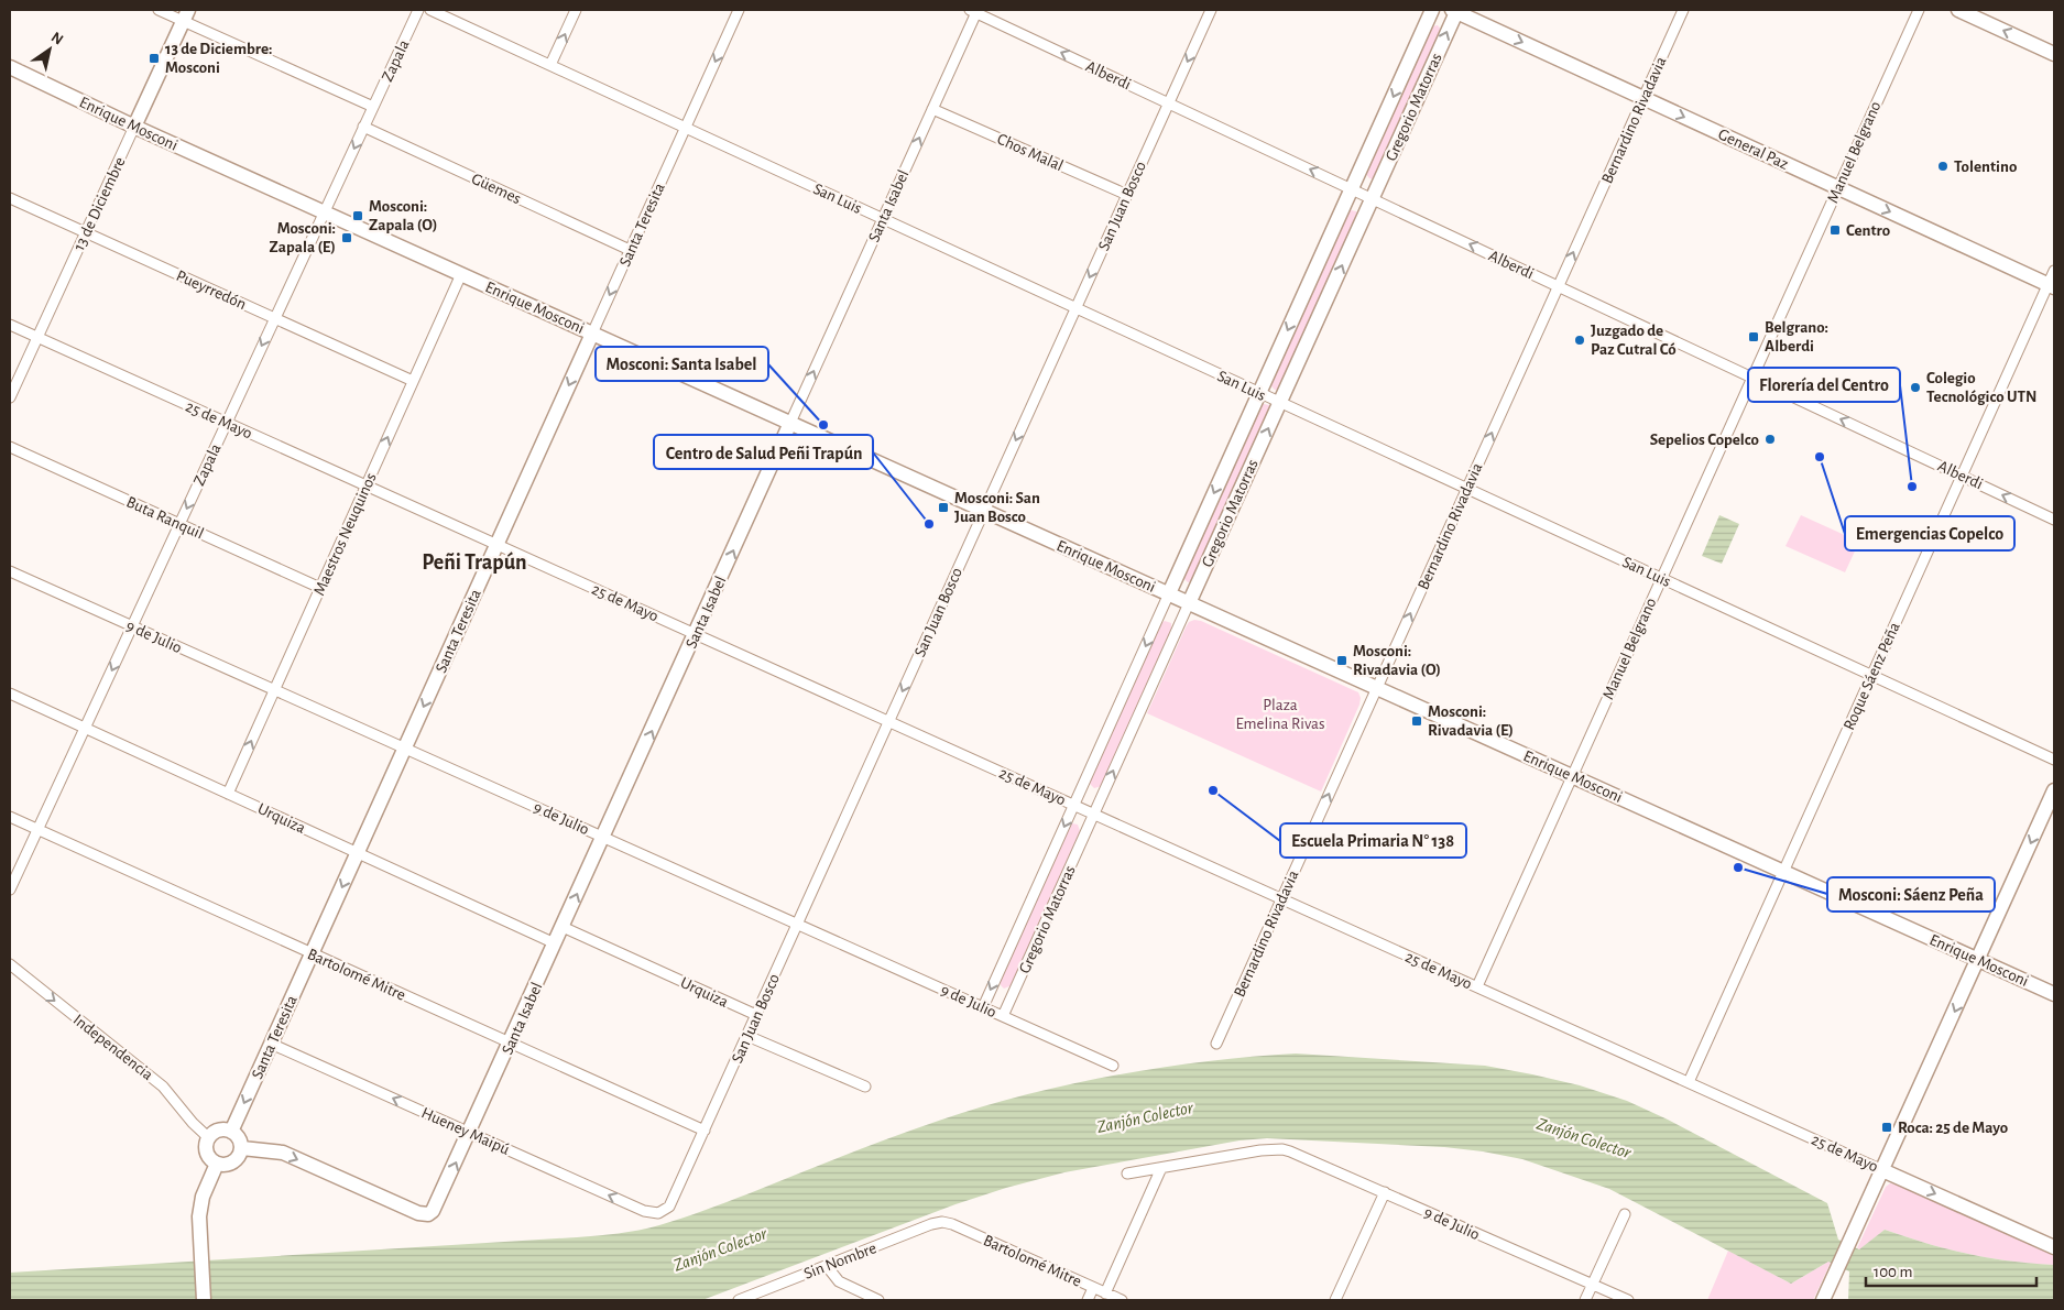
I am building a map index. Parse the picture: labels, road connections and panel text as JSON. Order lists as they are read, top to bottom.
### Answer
{
  "streets": {
    "main road": [
      "Gregorio Matorras",
      "Enrique Mosconi",
      "General Paz",
      "13 de Diciembre",
      "Santa Isabel",
      "Santa Teresita",
      "25 de Mayo"
    ],
    "street": [
      "Zapala",
      "Alberdi",
      "Bernardino Rivadavia",
      "Chos Malal",
      "Manuel Belgrano",
      "Güemes",
      "San Luis",
      "San Juan Bosco",
      "Pueyrredón",
      "Buta Ranquil",
      "Maestros Neuquinos",
      "9 de Julio",
      "Roque Sáenz Peña",
      "Urquiza",
      "Bartolomé Mitre",
      "Independencia",
      "Hueney Maipú",
      "Sin Nombre"
    ]
  },
  "crossings": [
    ["Zapala", "Enrique Mosconi"],
    ["Zapala", "Güemes"],
    ["Zapala", "Pueyrredón"],
    ["Zapala", "25 de Mayo"],
    ["Zapala", "Buta Ranquil"],
    ["Zapala", "9 de Julio"],
    ["Zapala", "Urquiza"],
    ["Zapala", "Bartolomé Mitre"],
    ["Alberdi", "Gregorio Matorras"],
    ["Alberdi", "Bernardino Rivadavia"],
    ["Alberdi", "Manuel Belgrano"],
    ["Alberdi", "Santa Isabel"],
    ["Alberdi", "San Juan Bosco"],
    ["Alberdi", "Roque Sáenz Peña"],
    ["Gregorio Matorras", "Enrique Mosconi"],
    ["Gregorio Matorras", "General Paz"],
    ["Gregorio Matorras", "San Luis"],
    ["Gregorio Matorras", "25 de Mayo"],
    ["Gregorio Matorras", "9 de Julio"],
    ["Bernardino Rivadavia", "Enrique Mosconi"],
    ["Bernardino Rivadavia", "General Paz"],
    ["Bernardino Rivadavia", "San Luis"],
    ["Bernardino Rivadavia", "25 de Mayo"],
    ["Enrique Mosconi", "Manuel Belgrano"],
    ["Enrique Mosconi", "13 de Diciembre"],
    ["Enrique Mosconi", "Santa Isabel"],
    ["Enrique Mosconi", "San Juan Bosco"],
    ["Enrique Mosconi", "Santa Teresita"],
    ["Enrique Mosconi", "Maestros Neuquinos"],
    ["Enrique Mosconi", "Roque Sáenz Peña"],
    ["General Paz", "Manuel Belgrano"],
    ["General Paz", "Roque Sáenz Peña"],
    ["Chos Malal", "Santa Isabel"],
    ["Chos Malal", "San Juan Bosco"],
    ["Manuel Belgrano", "San Luis"],
    ["Manuel Belgrano", "25 de Mayo"],
    ["Güemes", "Santa Teresita"],
    ["San Luis", "Santa Isabel"],
    ["San Luis", "San Juan Bosco"],
    ["San Luis", "Santa Teresita"],
    ["San Luis", "Roque Sáenz Peña"],
    ["13 de Diciembre", "Pueyrredón"],
    ["13 de Diciembre", "25 de Mayo"],
    ["Santa Isabel", "Santa Teresita"],
    ["Santa Isabel", "25 de Mayo"],
    ["Santa Isabel", "9 de Julio"],
    ["Santa Isabel", "Urquiza"],
    ["Santa Isabel", "Bartolomé Mitre"],
    ["Santa Isabel", "Independencia"],
    ["Santa Isabel", "Hueney Maipú"],
    ["San Juan Bosco", "25 de Mayo"],
    ["San Juan Bosco", "9 de Julio"],
    ["San Juan Bosco", "Urquiza"],
    ["San Juan Bosco", "Bartolomé Mitre"],
    ["San Juan Bosco", "Hueney Maipú"],
    ["Santa Teresita", "25 de Mayo"],
    ["Santa Teresita", "9 de Julio"],
    ["Santa Teresita", "Urquiza"],
    ["Santa Teresita", "Bartolomé Mitre"],
    ["Santa Teresita", "Independencia"],
    ["Santa Teresita", "Hueney Maipú"],
    ["Pueyrredón", "Maestros Neuquinos"],
    ["25 de Mayo", "Maestros Neuquinos"],
    ["25 de Mayo", "Roque Sáenz Peña"],
    ["Buta Ranquil", "Maestros Neuquinos"],
    ["Maestros Neuquinos", "9 de Julio"],
    ["Maestros Neuquinos", "Urquiza"],
    ["Bartolomé Mitre", "Sin Nombre"]
  ],
  "one_way": [
    "Zapala",
    "Alberdi",
    "Bernardino Rivadavia",
    "General Paz",
    "Santa Isabel",
    "San Juan Bosco",
    "Santa Teresita",
    "Maestros Neuquinos",
    "Independencia",
    "Hueney Maipú"
  ],
  "districts": ["Peñi Trapún"],
  "water": ["Zanjón Colector"],
  "parks": ["Plaza Emelina Rivas"],
  "places": {
    "transit": [
      "13 de Diciembre: Mosconi",
      "Mosconi: Zapala (O)",
      "Centro",
      "Mosconi: Zapala (E)",
      "Belgrano: Alberdi",
      "Mosconi: San Juan Bosco",
      "Mosconi: Rivadavia (O)",
      "Mosconi: Rivadavia (E)",
      "Roca: 25 de Mayo"
    ],
    "other": [
      "Tolentino",
      "Juzgado de Paz Cutral Có",
      "Colegio Tecnológico UTN",
      "Mosconi: Santa Isabel",
      "Sepelios Copelco",
      "Emergencias Copelco",
      "Florería del Centro",
      "Centro de Salud Peñi Trapún",
      "Escuela Primaria N° 138",
      "Mosconi: Sáenz Peña"
    ]
  },
  "scale_bar": "100 m",
  "north": "top right"
}
